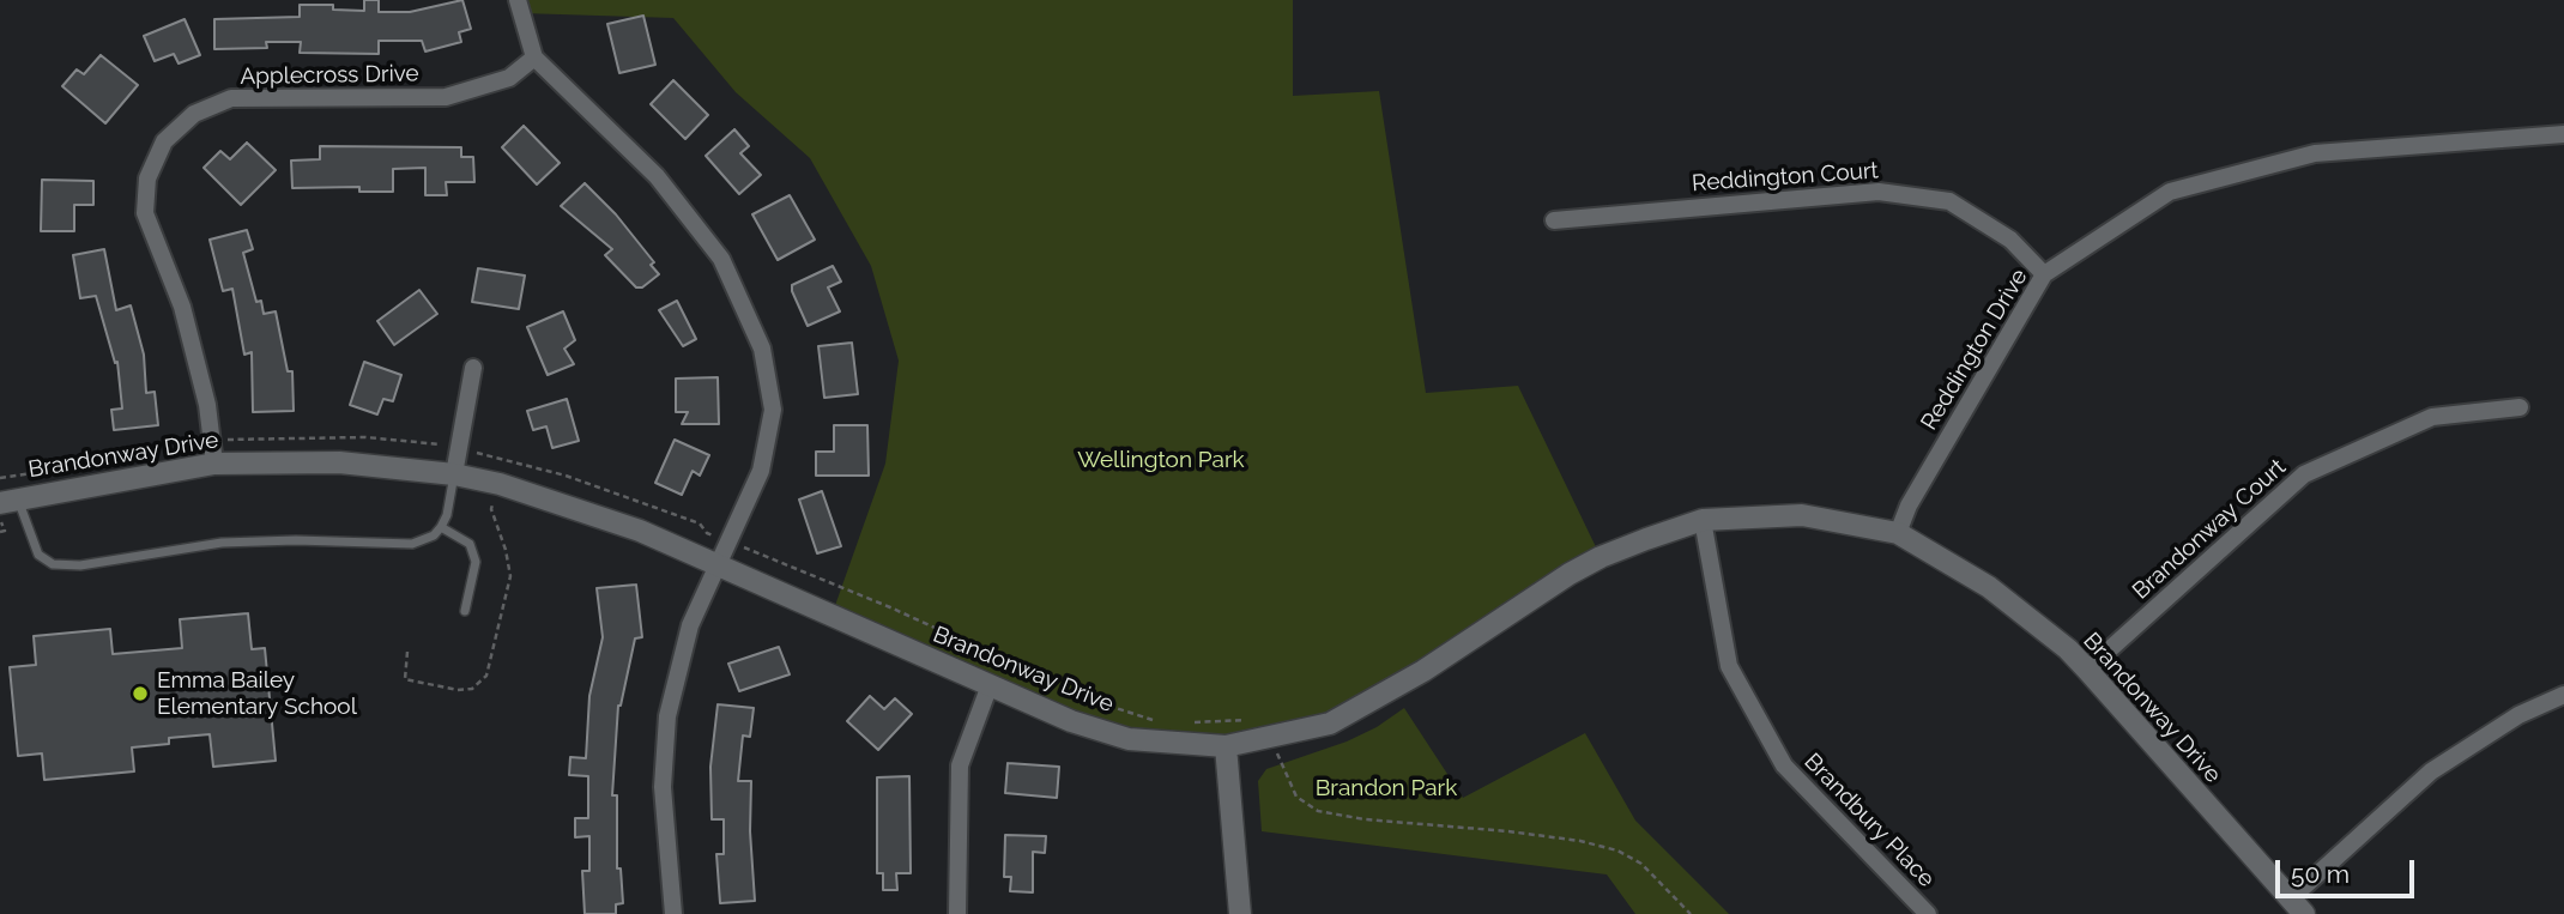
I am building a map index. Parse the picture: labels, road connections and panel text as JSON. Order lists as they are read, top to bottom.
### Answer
{
  "streets": {
    "street": [
      "Applecross Drive",
      "Reddington Court",
      "Reddington Drive",
      "Brandonway Drive",
      "Brandonway Court",
      "Brandbury Place"
    ]
  },
  "crossings": [
    ["Applecross Drive", "Brandonway Drive"],
    ["Reddington Court", "Reddington Drive"],
    ["Reddington Drive", "Brandonway Drive"],
    ["Brandonway Drive", "Brandonway Court"],
    ["Brandonway Drive", "Brandbury Place"]
  ],
  "parks": ["Wellington Park", "Brandon Park"],
  "places": ["Emma Bailey Elementary School"],
  "scale_bar": "50 m"
}
